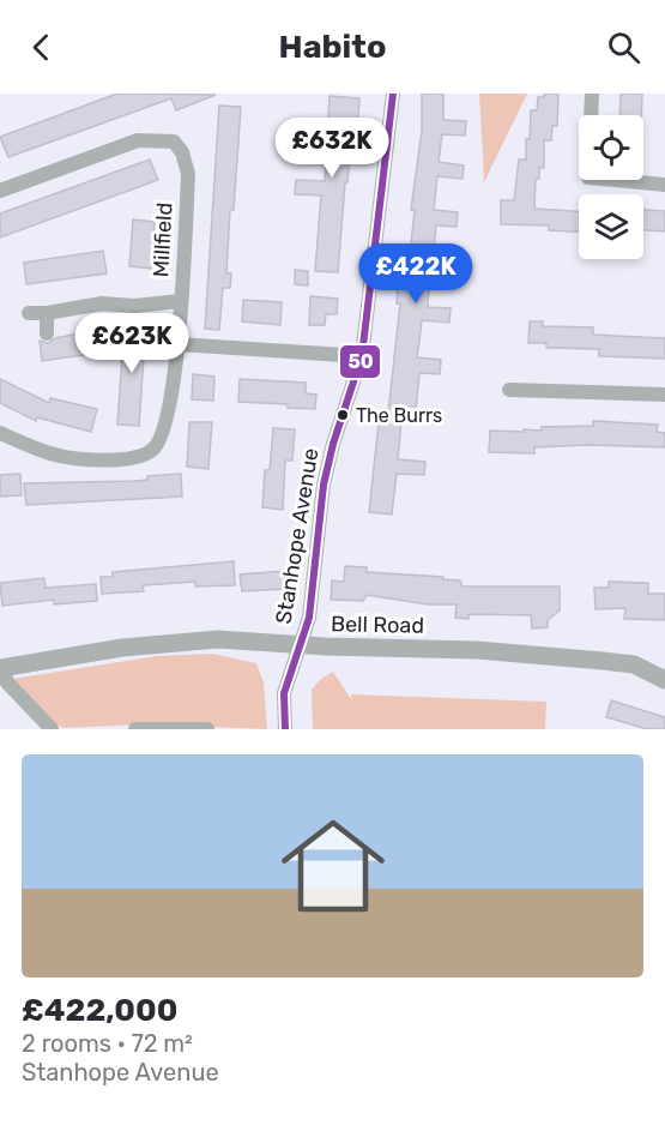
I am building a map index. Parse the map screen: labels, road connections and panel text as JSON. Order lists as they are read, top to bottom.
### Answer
{
  "streets": {
    "street": ["Millfield", "Stanhope Avenue", "Bell Road"]
  },
  "crossings": [
    ["Stanhope Avenue", "Bell Road"]
  ],
  "places": ["The Burrs"],
  "lines": ["transit line 50"],
  "page": {
    "header": "Habito",
    "price": ["£632K", "£422K", "£623K"],
    "list": [
      {
        "name": "£422,000",
        "note": "2 rooms · 72 m² · Stanhope Avenue"
      }
    ]
  }
}
